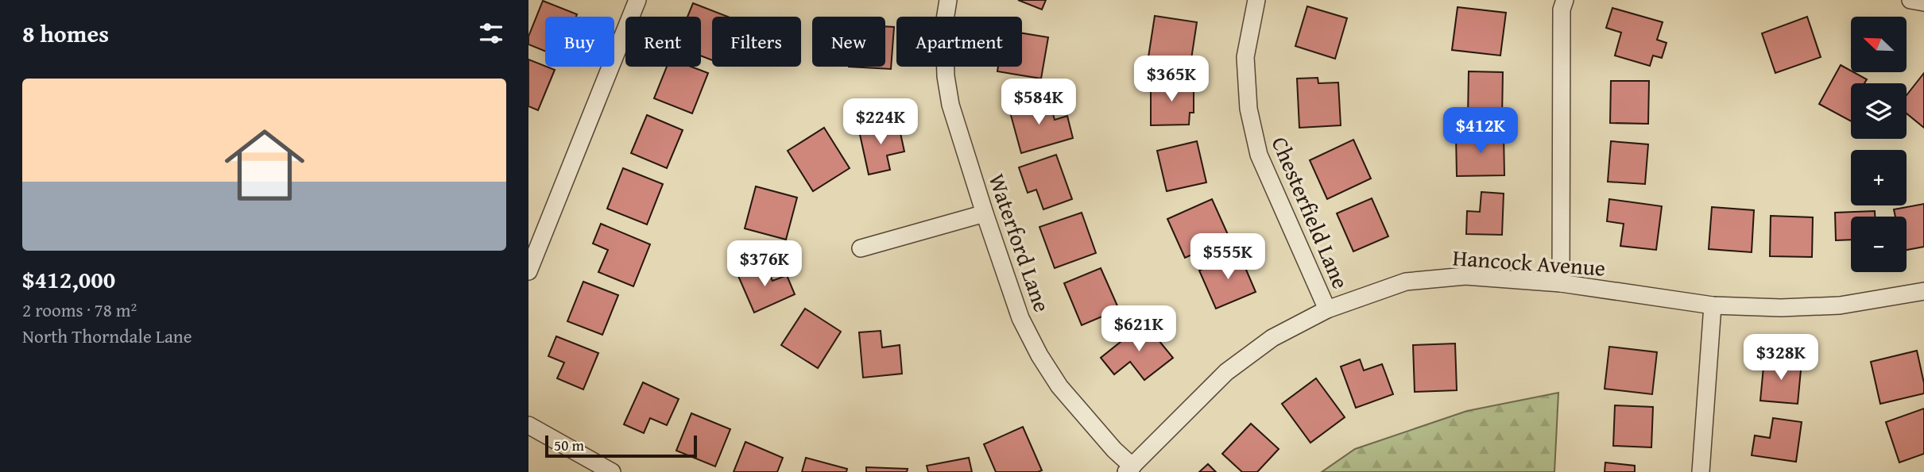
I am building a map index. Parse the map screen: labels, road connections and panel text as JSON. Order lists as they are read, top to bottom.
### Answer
{
  "streets": {
    "street": ["Chesterfield Lane", "Waterford Lane", "Hancock Avenue"]
  },
  "crossings": [
    ["Chesterfield Lane", "Hancock Avenue"],
    ["Waterford Lane", "Hancock Avenue"]
  ],
  "scale_bar": "50 m",
  "north": "top left",
  "page": {
    "heading": "8 homes",
    "map_buttons": ["+", "−"],
    "chip": [
      "Buy",
      "Rent",
      "Filters",
      "New",
      "Apartment"
    ],
    "price": [
      "$365K",
      "$584K",
      "$224K",
      "$412K",
      "$555K",
      "$376K",
      "$621K",
      "$328K"
    ],
    "list": [
      {
        "name": "$412,000",
        "note": "2 rooms · 78 m² · North Thorndale Lane"
      }
    ],
    "scale": "50 m"
  }
}
